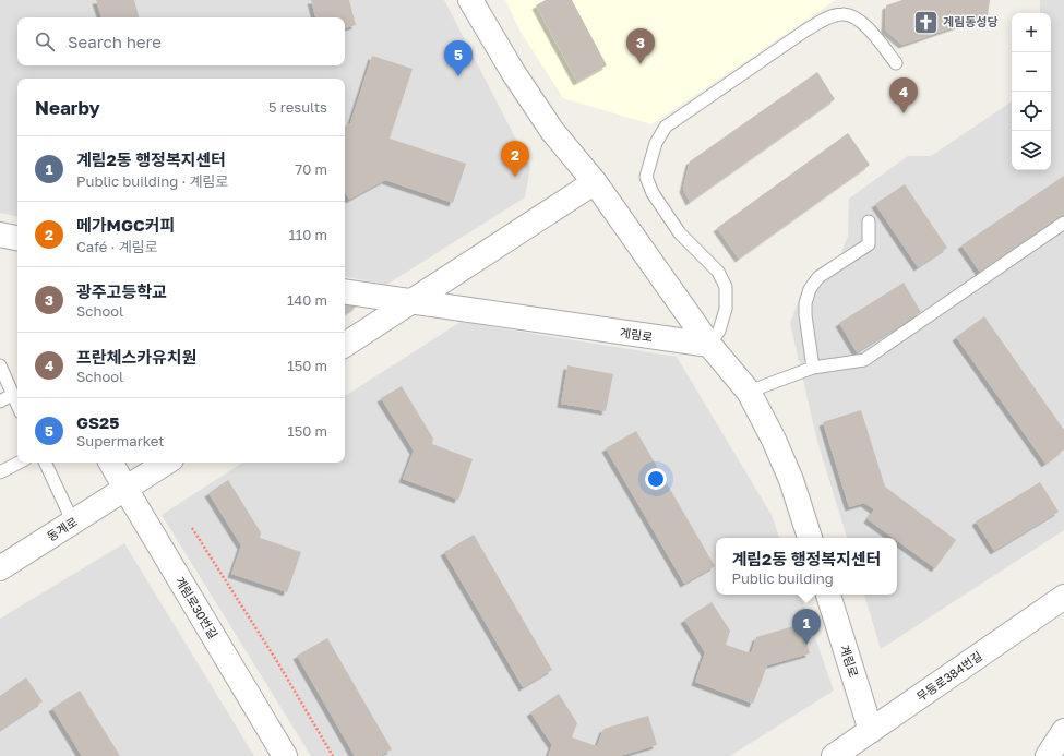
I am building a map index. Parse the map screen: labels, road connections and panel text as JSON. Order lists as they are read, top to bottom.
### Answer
{
  "streets": {
    "street": [
      "계림로",
      "동계로",
      "계림로30번길",
      "무등로384번길"
    ]
  },
  "crossings": [
    ["계림로", "무등로384번길"],
    ["동계로", "계림로30번길"]
  ],
  "places": {
    "church": ["계림동성당"]
  },
  "page": {
    "map_buttons": ["+", "−"],
    "search": "Search here",
    "pins": [
      "3",
      "5",
      "4",
      "2",
      "1"
    ],
    "heading": ["Nearby", "5 results"],
    "list": [
      {
        "mark": "1",
        "name": "계림2동 행정복지센터",
        "note": "Public building · 계림로",
        "value": "70 m"
      },
      {
        "mark": "2",
        "name": "메가MGC커피",
        "note": "Café · 계림로",
        "value": "110 m"
      },
      {
        "mark": "3",
        "name": "광주고등학교",
        "note": "School",
        "value": "140 m"
      },
      {
        "mark": "4",
        "name": "프란체스카유치원",
        "note": "School",
        "value": "150 m"
      },
      {
        "mark": "5",
        "name": "GS25",
        "note": "Supermarket",
        "value": "150 m"
      }
    ],
    "popup": ["계림2동 행정복지센터", "Public building"]
  }
}
